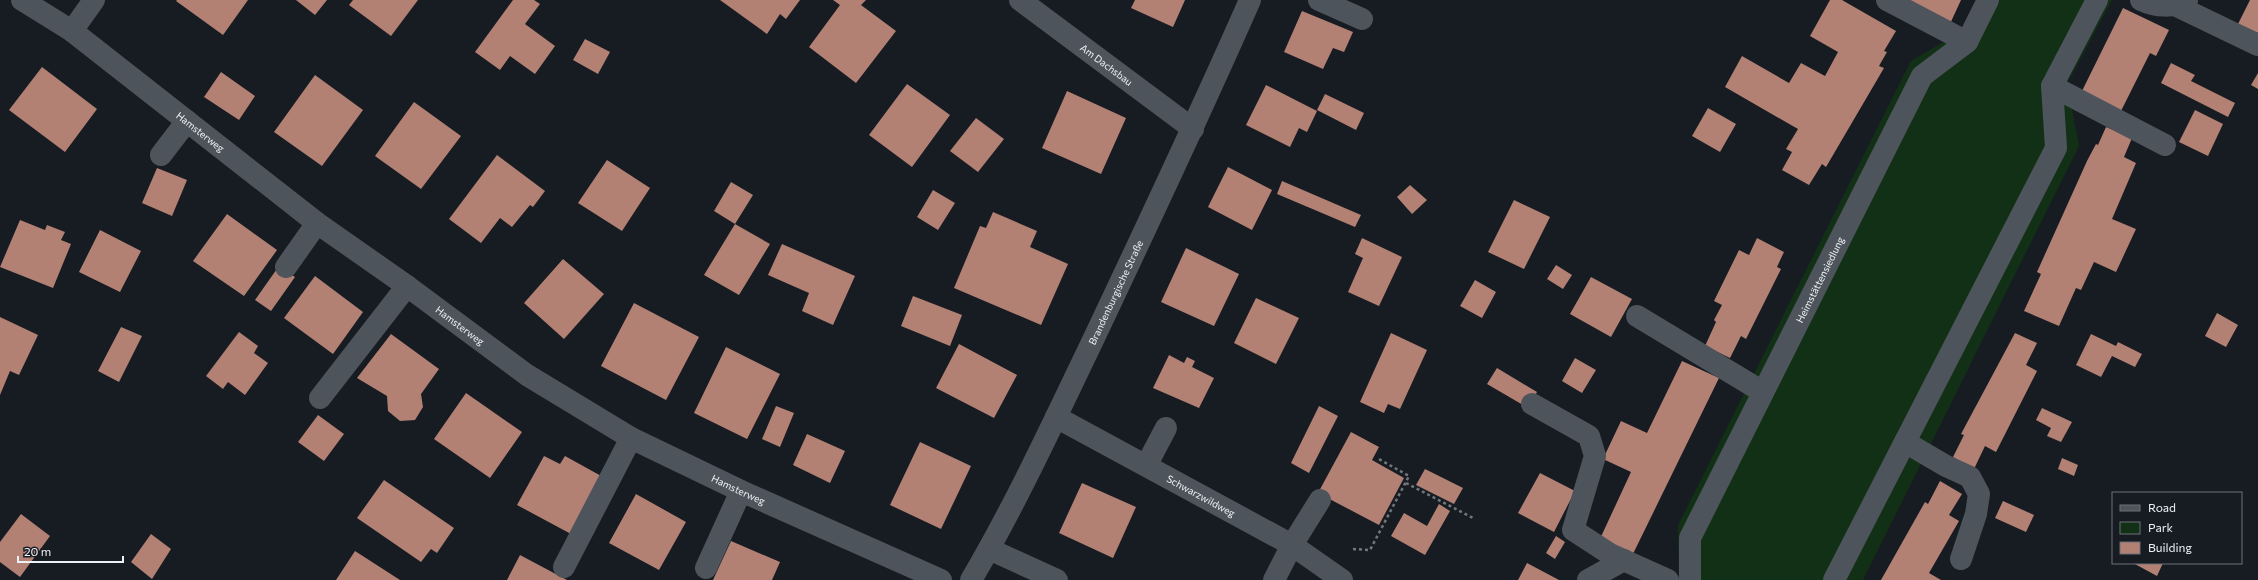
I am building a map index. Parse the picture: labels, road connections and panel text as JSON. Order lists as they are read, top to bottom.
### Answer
{
  "streets": {
    "street": [
      "Am Dachsbau",
      "Hamsterweg",
      "Heimstättensiedlung",
      "Brandenburgische Straße",
      "Schwarzwildweg"
    ]
  },
  "crossings": [
    ["Am Dachsbau", "Brandenburgische Straße"],
    ["Brandenburgische Straße", "Schwarzwildweg"]
  ],
  "legend": ["Road", "Park", "Building"],
  "scale_bar": "20 m"
}
